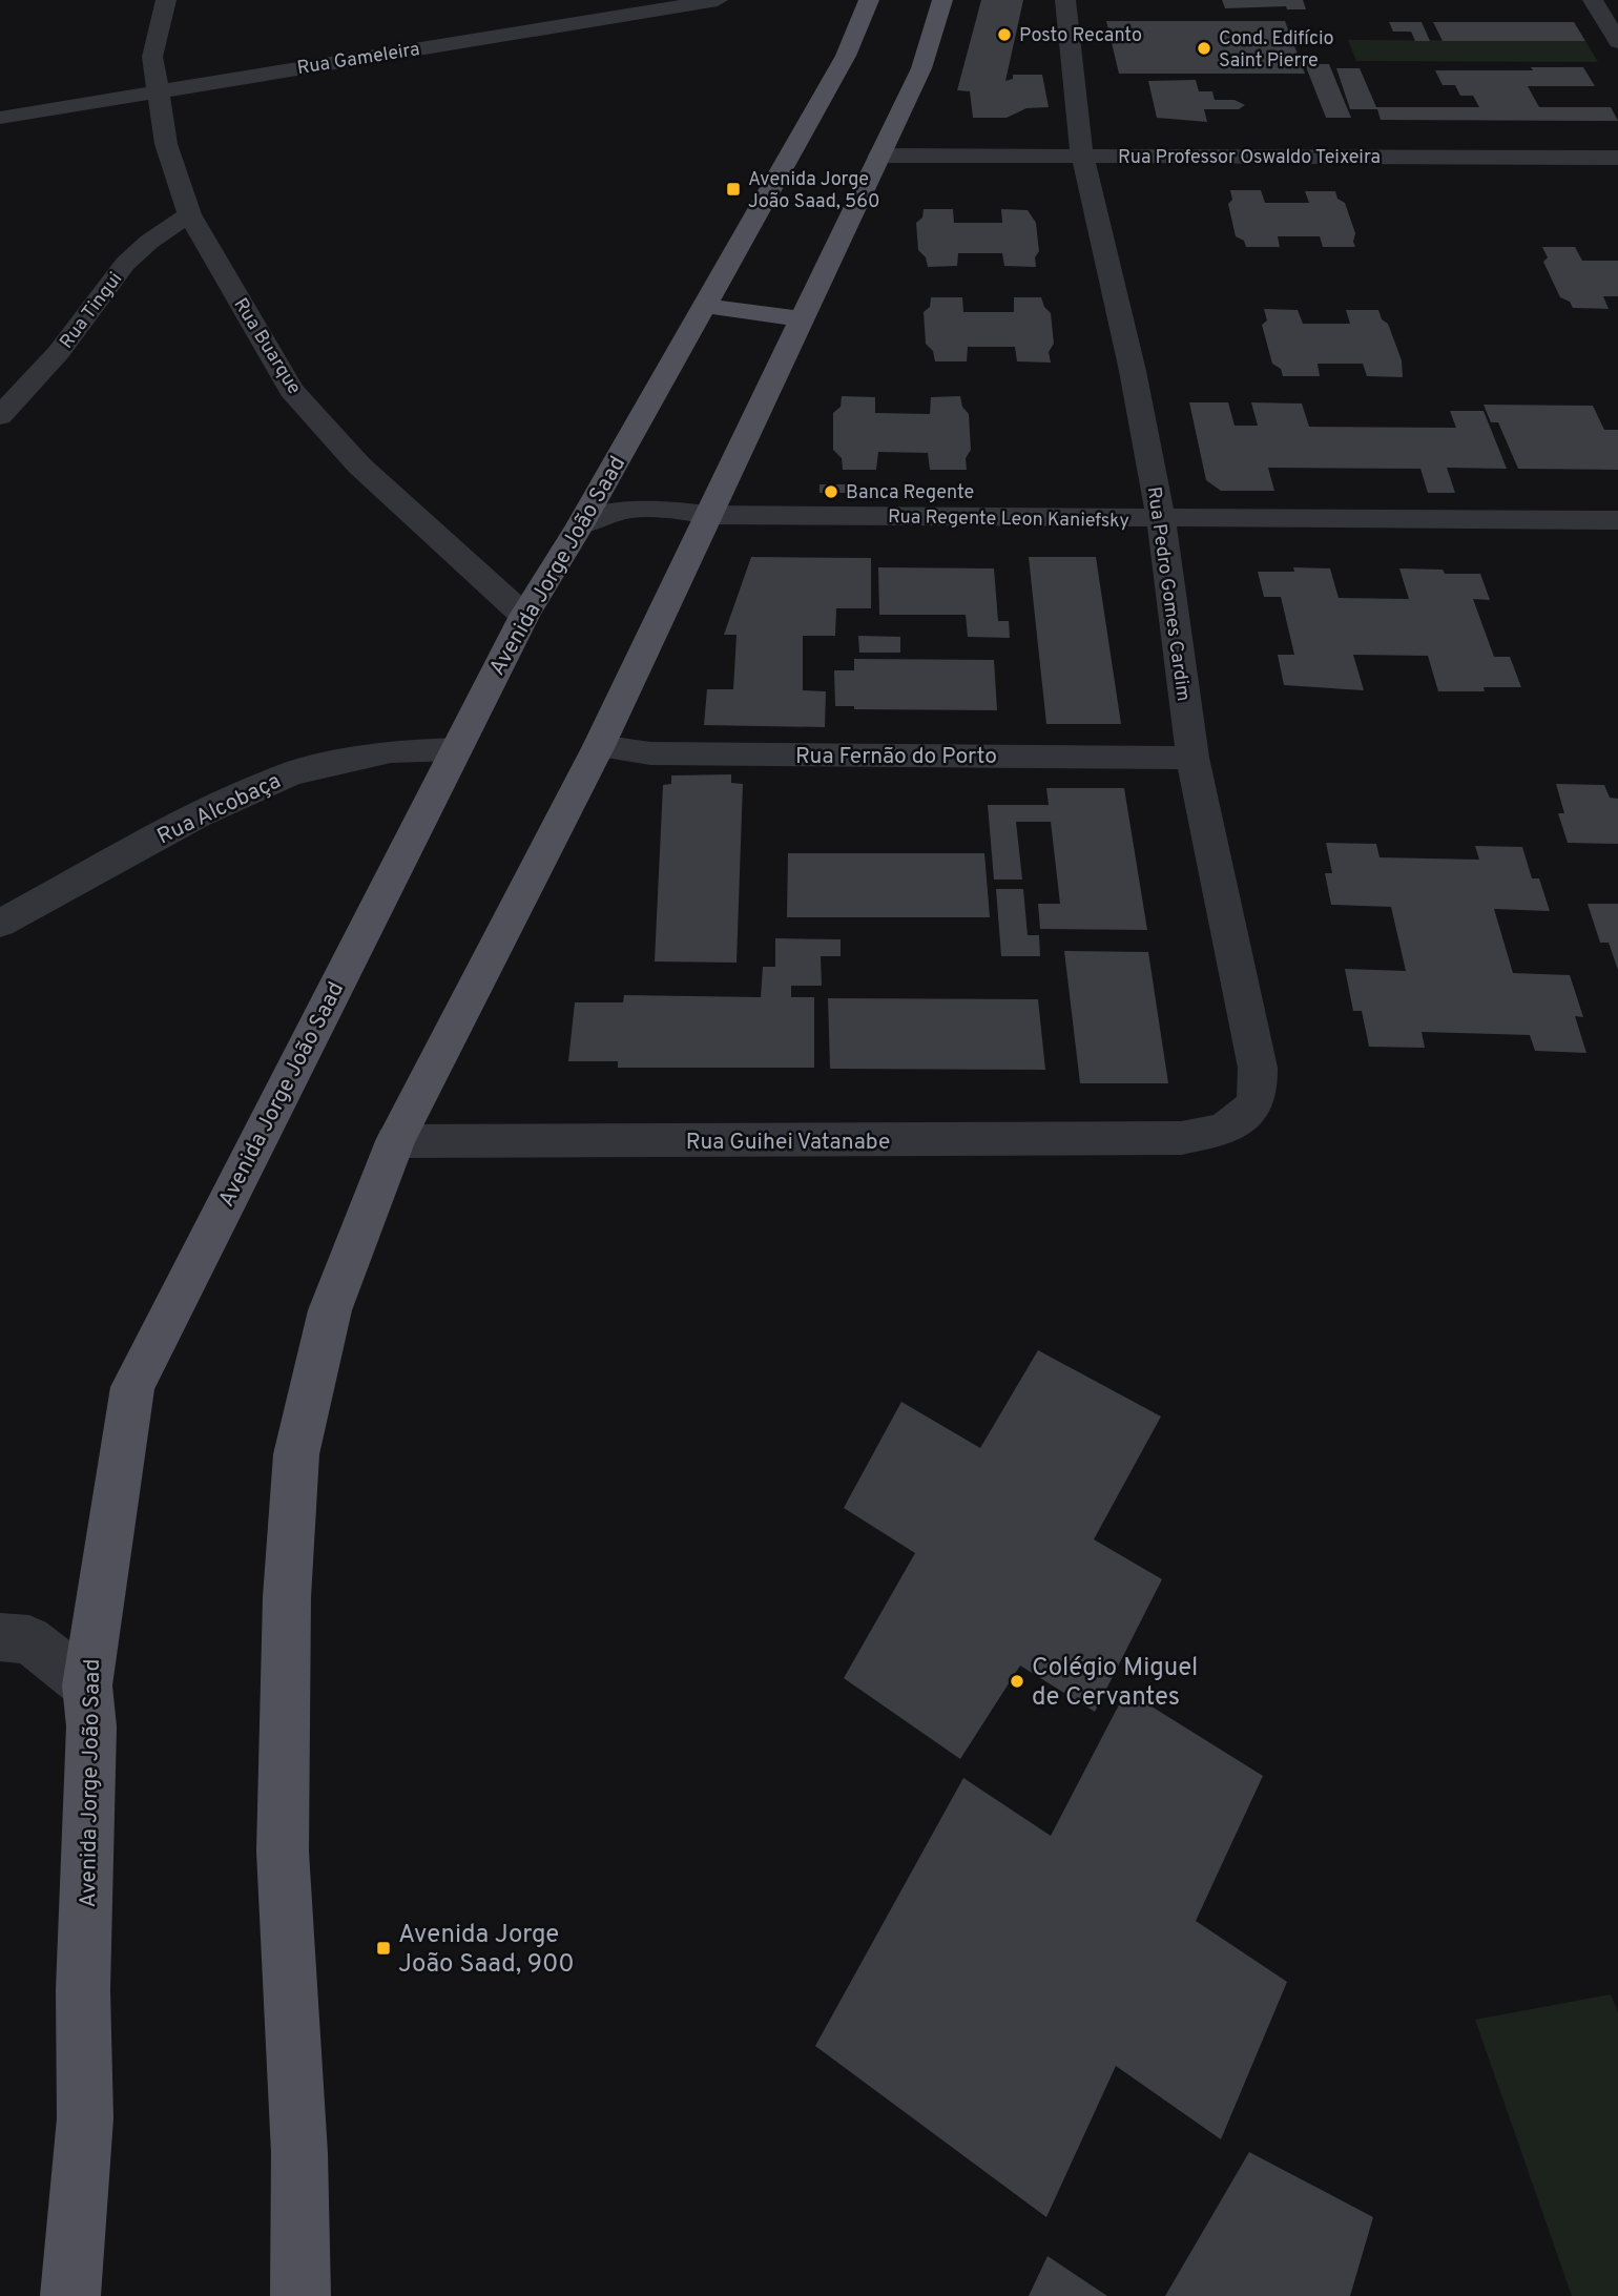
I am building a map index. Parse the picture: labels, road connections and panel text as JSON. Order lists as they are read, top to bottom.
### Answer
{
  "streets": {
    "main road": ["Avenida Jorge João Saad"],
    "street": [
      "Rua Gameleira",
      "Rua Professor Oswaldo Teixeira",
      "Rua Tingui",
      "Rua Buarque",
      "Rua Regente Leon Kaniefsky",
      "Rua Pedro Gomes Cardim",
      "Rua Fernão do Porto",
      "Rua Alcobaça",
      "Rua Guihei Vatanabe"
    ]
  },
  "crossings": [
    ["Rua Gameleira", "Rua Buarque"],
    ["Rua Professor Oswaldo Teixeira", "Rua Pedro Gomes Cardim"],
    ["Rua Tingui", "Rua Buarque"],
    ["Rua Buarque", "Avenida Jorge João Saad"],
    ["Rua Regente Leon Kaniefsky", "Avenida Jorge João Saad"],
    ["Rua Regente Leon Kaniefsky", "Rua Pedro Gomes Cardim"],
    ["Avenida Jorge João Saad", "Rua Alcobaça"],
    ["Rua Pedro Gomes Cardim", "Rua Fernão do Porto"],
    ["Rua Pedro Gomes Cardim", "Rua Guihei Vatanabe"]
  ],
  "places": {
    "other": [
      "Posto Recanto",
      "Cond. Edifício Saint Pierre",
      "Banca Regente",
      "Colégio Miguel de Cervantes"
    ],
    "transit": ["Avenida Jorge João Saad, 560", "Avenida Jorge João Saad, 900"]
  }
}
